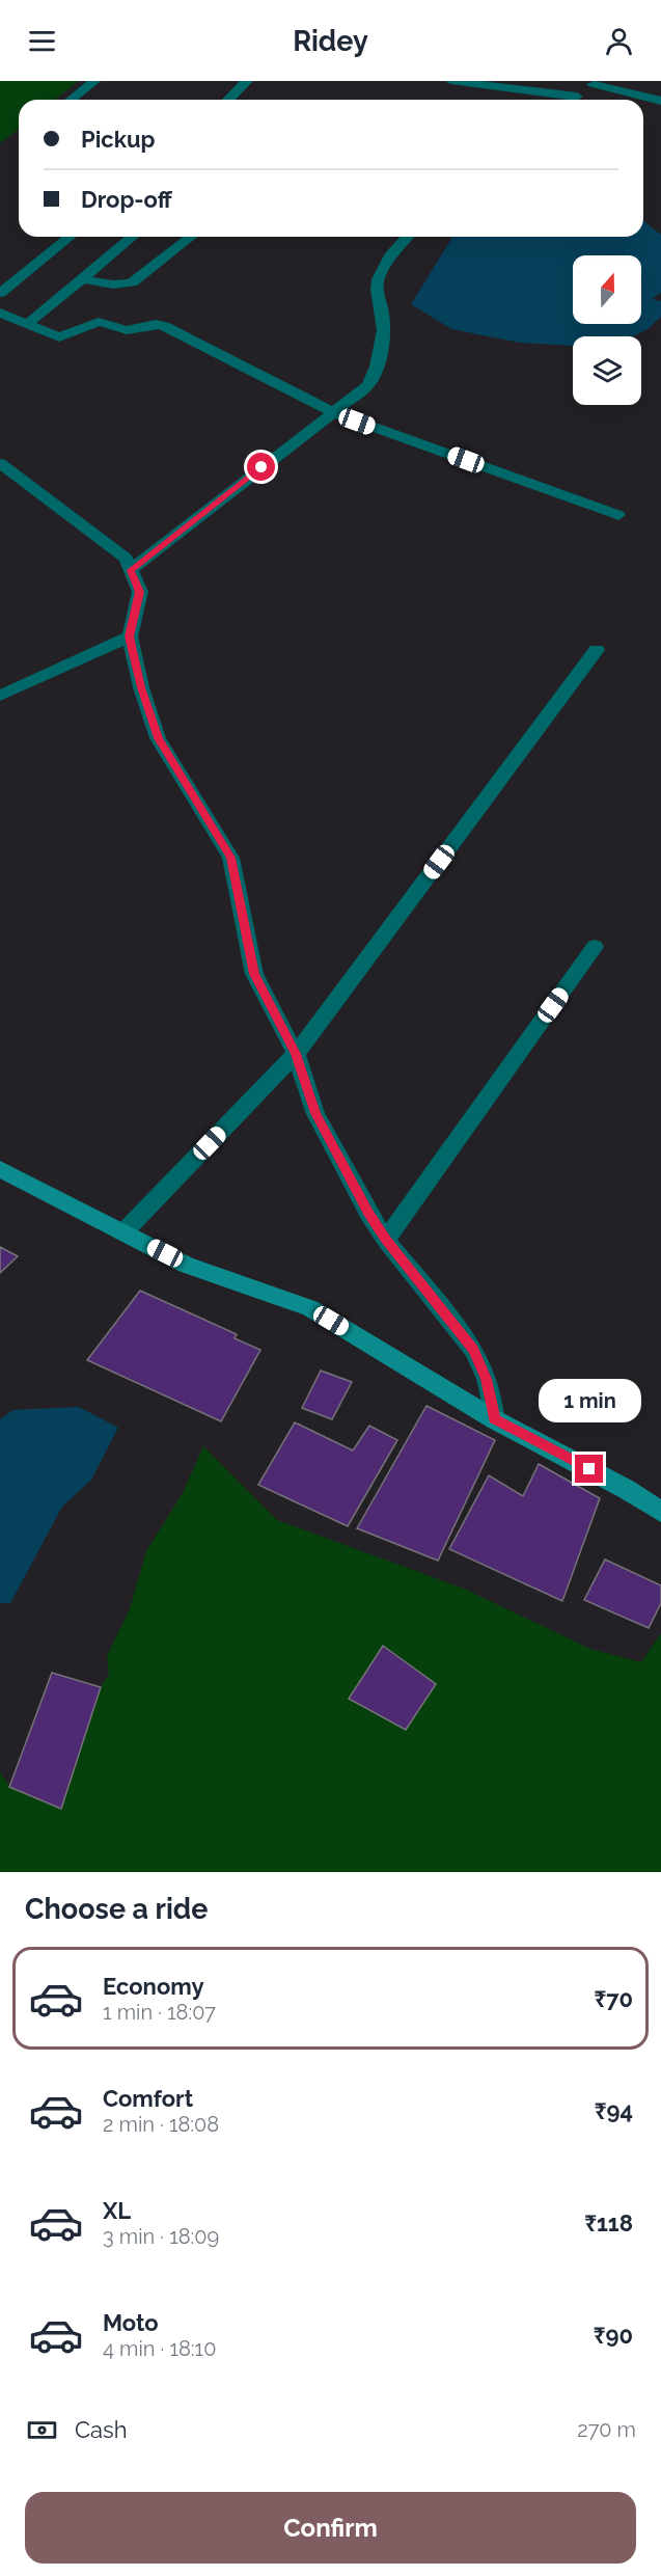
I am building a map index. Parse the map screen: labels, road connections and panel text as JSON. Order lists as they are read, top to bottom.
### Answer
{
  "north": "top",
  "page": {
    "header": "Ridey",
    "banner": ["Pickup", "Drop-off"],
    "bubble": "1 min",
    "heading": "Choose a ride",
    "list": [
      {
        "name": "Economy",
        "note": "1 min · 18:07",
        "value": "₹70"
      },
      {
        "name": "Comfort",
        "note": "2 min · 18:08",
        "value": "₹94"
      },
      {
        "name": "XL",
        "note": "3 min · 18:09",
        "value": "₹118"
      },
      {
        "name": "Moto",
        "note": "4 min · 18:10",
        "value": "₹90"
      }
    ],
    "pay": ["Cash", "270 m"],
    "buttons": "Confirm"
  }
}
